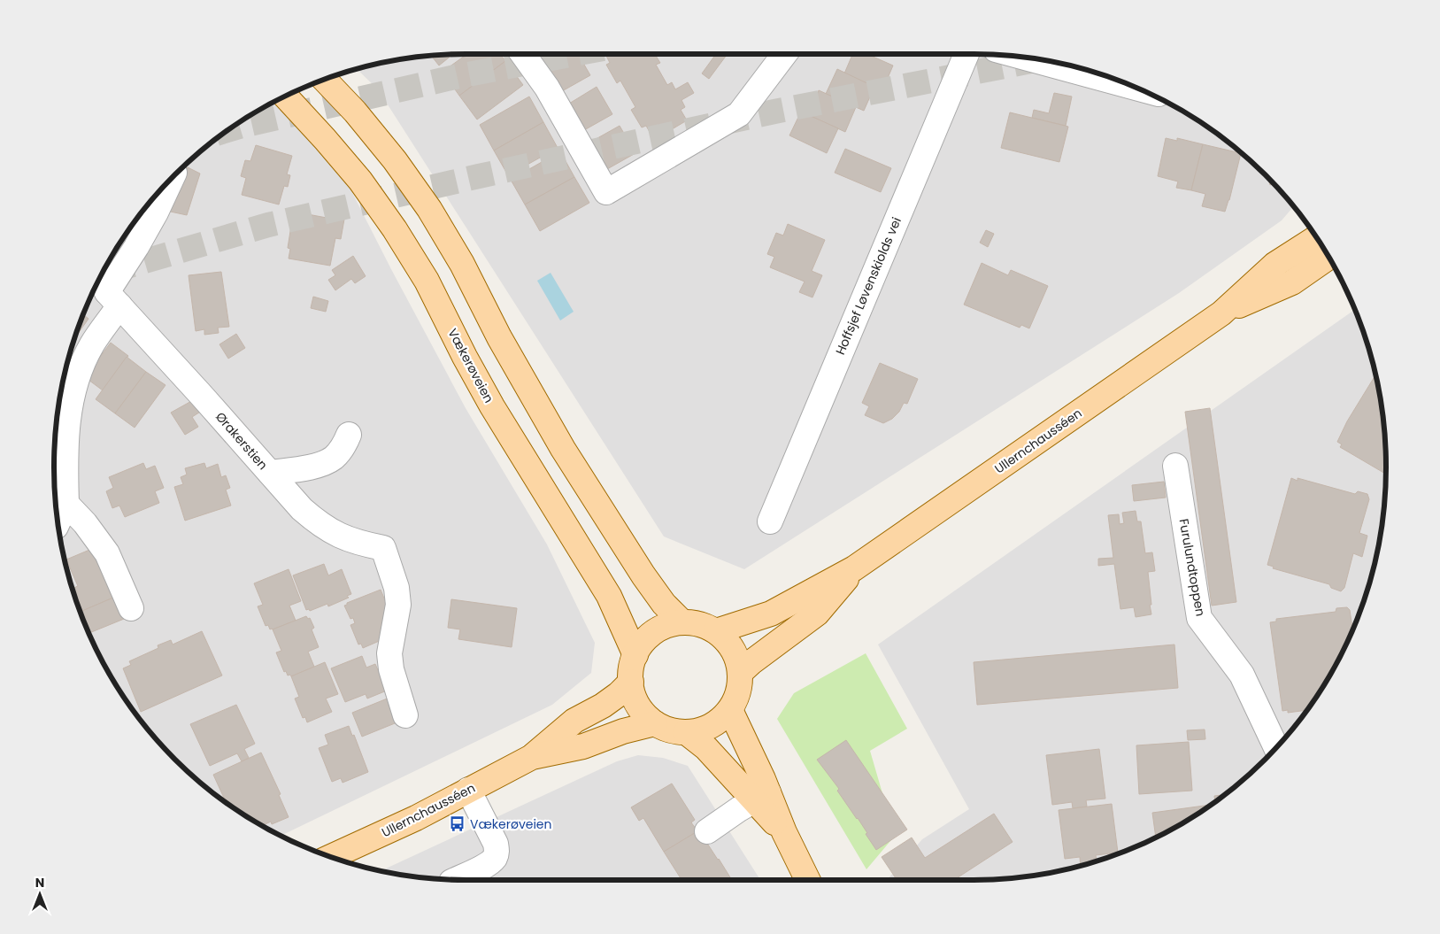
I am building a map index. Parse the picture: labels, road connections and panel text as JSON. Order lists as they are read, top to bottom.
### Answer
{
  "streets": {
    "main road": ["Vækerøveien", "Ullernchausséen"],
    "street": ["Hoffsjef Løvenskiolds vei", "Ørakerstien", "Furulundtoppen"]
  },
  "crossings": [
    ["Vækerøveien", "Ullernchausséen"]
  ],
  "places": {
    "bus stop": ["Vækerøveien"]
  },
  "north": "top"
}
